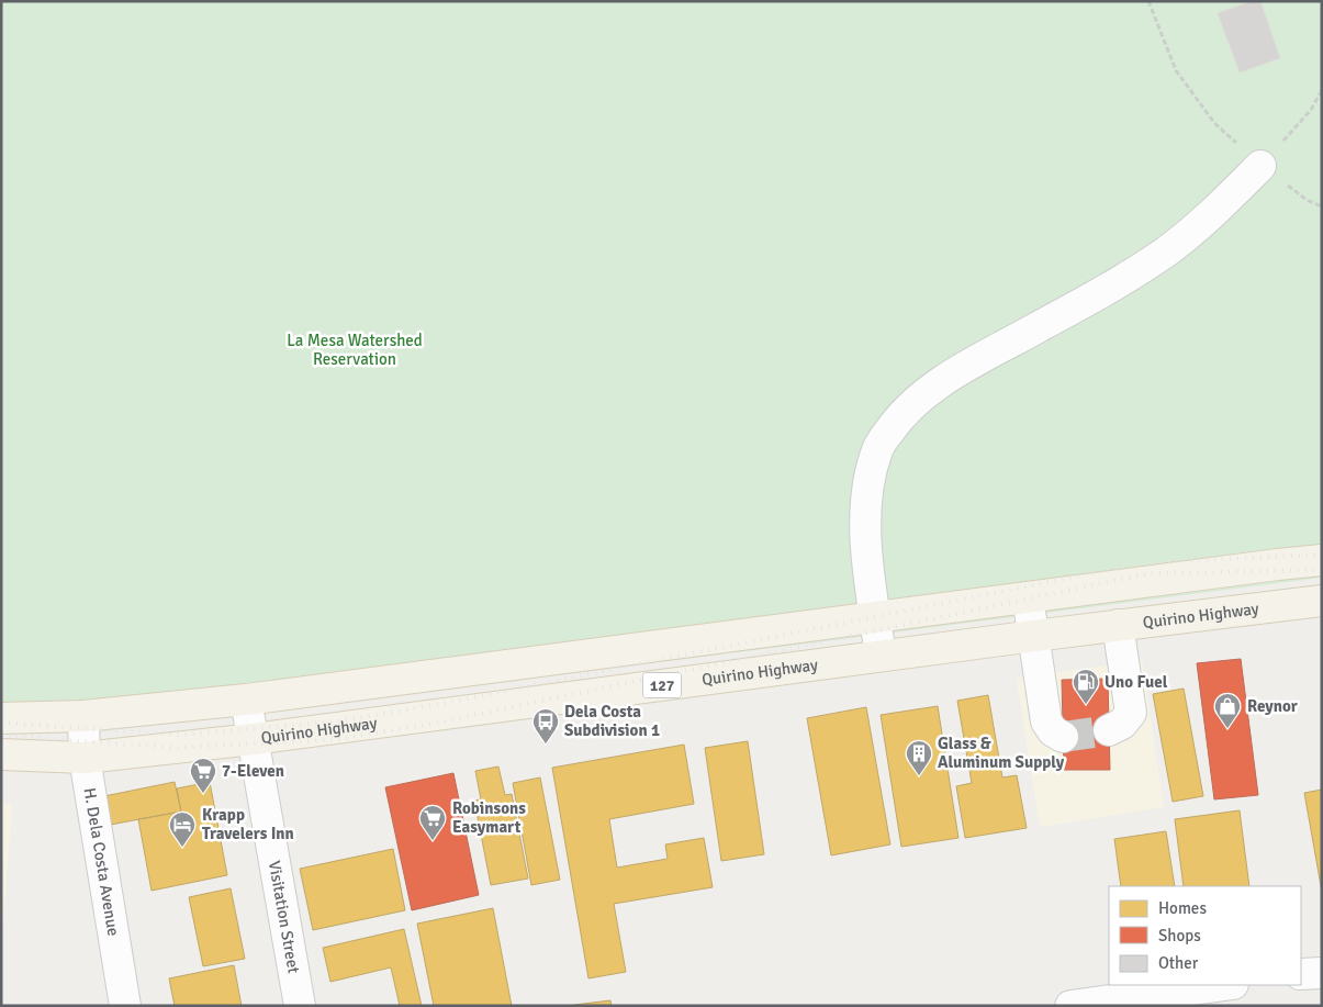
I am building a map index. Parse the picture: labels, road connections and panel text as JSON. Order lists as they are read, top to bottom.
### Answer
{
  "streets": {
    "main road": ["Quirino Highway", "127"],
    "street": ["H. Dela Costa Avenue", "Visitation Street"]
  },
  "crossings": [
    ["Quirino Highway", "H. Dela Costa Avenue"],
    ["Quirino Highway", "Visitation Street"]
  ],
  "parks": ["La Mesa Watershed Reservation"],
  "places": {
    "fuel station": ["Uno Fuel"],
    "shop": ["Reynor"],
    "bus stop": ["Dela Costa Subdivision 1"],
    "building": ["Glass & Aluminum Supply"],
    "supermarket": ["7-Eleven", "Robinsons Easymart"],
    "hotel": ["Krapp Travelers Inn"]
  },
  "legend": ["Homes", "Shops", "Other"]
}
